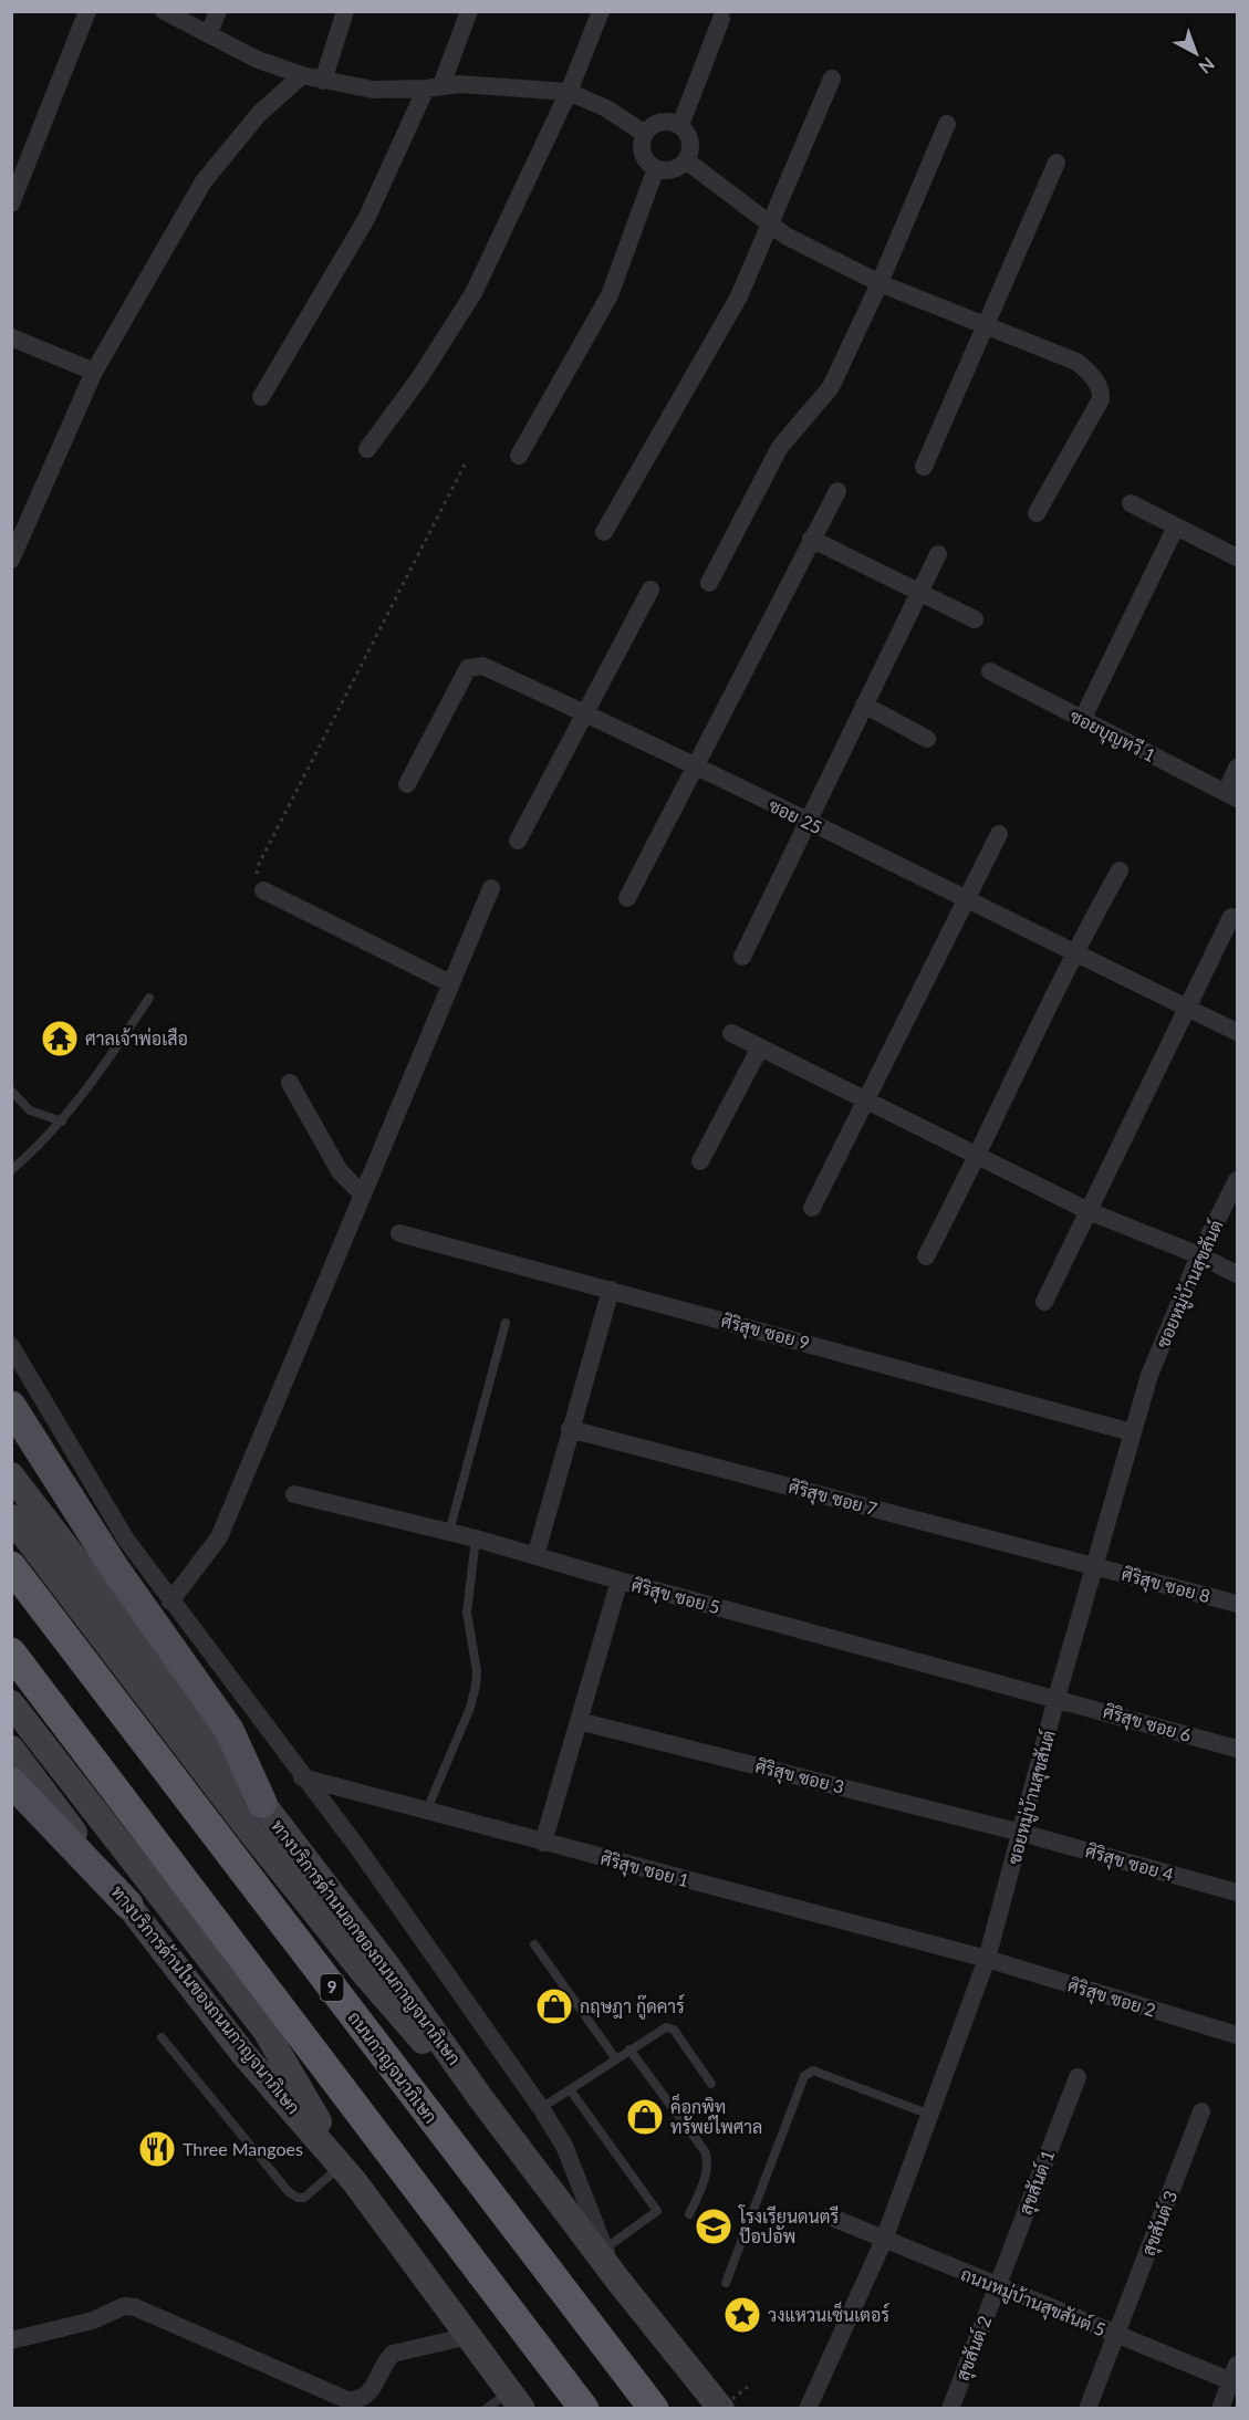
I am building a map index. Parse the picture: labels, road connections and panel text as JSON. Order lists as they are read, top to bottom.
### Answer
{
  "streets": {
    "highway": ["9", "ถนนกาญจนาภิเษก"],
    "main road": ["ทางบริการด้านนอกของถนนกาญจนาภิเษก", "ทางบริการด้านในของถนนกาญจนาภิเษก"],
    "street": [
      "ซอยบุญทวี 1",
      "ซอย 25",
      "ซอยหมู่บ้านสุขสันต์",
      "ศิริสุข ซอย 9",
      "ศิริสุข ซอย 7",
      "ศิริสุข ซอย 8",
      "ศิริสุข ซอย 5",
      "ศิริสุข ซอย 6",
      "ศิริสุข ซอย 3",
      "ศิริสุข ซอย 4",
      "ศิริสุข ซอย 1",
      "ศิริสุข ซอย 2",
      "สุขสันต์ 1",
      "สุขสันต์ 3",
      "ถนนหมู่บ้านสุขสันต์ 5",
      "สุขสันต์ 2"
    ]
  },
  "crossings": [
    ["ซอยหมู่บ้านสุขสันต์", "ศิริสุข ซอย 9"],
    ["ซอยหมู่บ้านสุขสันต์", "ศิริสุข ซอย 7"],
    ["ซอยหมู่บ้านสุขสันต์", "ศิริสุข ซอย 8"],
    ["ซอยหมู่บ้านสุขสันต์", "ศิริสุข ซอย 5"],
    ["ซอยหมู่บ้านสุขสันต์", "ศิริสุข ซอย 6"],
    ["ซอยหมู่บ้านสุขสันต์", "ศิริสุข ซอย 3"],
    ["ซอยหมู่บ้านสุขสันต์", "ศิริสุข ซอย 4"],
    ["ซอยหมู่บ้านสุขสันต์", "ศิริสุข ซอย 1"],
    ["ซอยหมู่บ้านสุขสันต์", "ศิริสุข ซอย 2"],
    ["ซอยหมู่บ้านสุขสันต์", "ถนนหมู่บ้านสุขสันต์ 5"],
    ["ศิริสุข ซอย 7", "ศิริสุข ซอย 8"],
    ["ศิริสุข ซอย 5", "ศิริสุข ซอย 6"],
    ["ศิริสุข ซอย 3", "ศิริสุข ซอย 4"],
    ["ศิริสุข ซอย 1", "ศิริสุข ซอย 2"],
    ["สุขสันต์ 1", "ถนนหมู่บ้านสุขสันต์ 5"],
    ["สุขสันต์ 1", "สุขสันต์ 2"],
    ["สุขสันต์ 3", "ถนนหมู่บ้านสุขสันต์ 5"],
    ["ถนนหมู่บ้านสุขสันต์ 5", "สุขสันต์ 2"]
  ],
  "places": {
    "temple": ["ศาลเจ้าพ่อเสือ"],
    "shop": ["กฤษฎา กู๊ดคาร์", "ค็อกพิท ทรัพย์ไพศาล"],
    "restaurant": ["Three Mangoes"],
    "school or university": ["โรงเรียนดนตรี ป๊อปอัพ"],
    "place": ["วงแหวนเซ็นเตอร์"]
  },
  "north": "bottom right"
}
